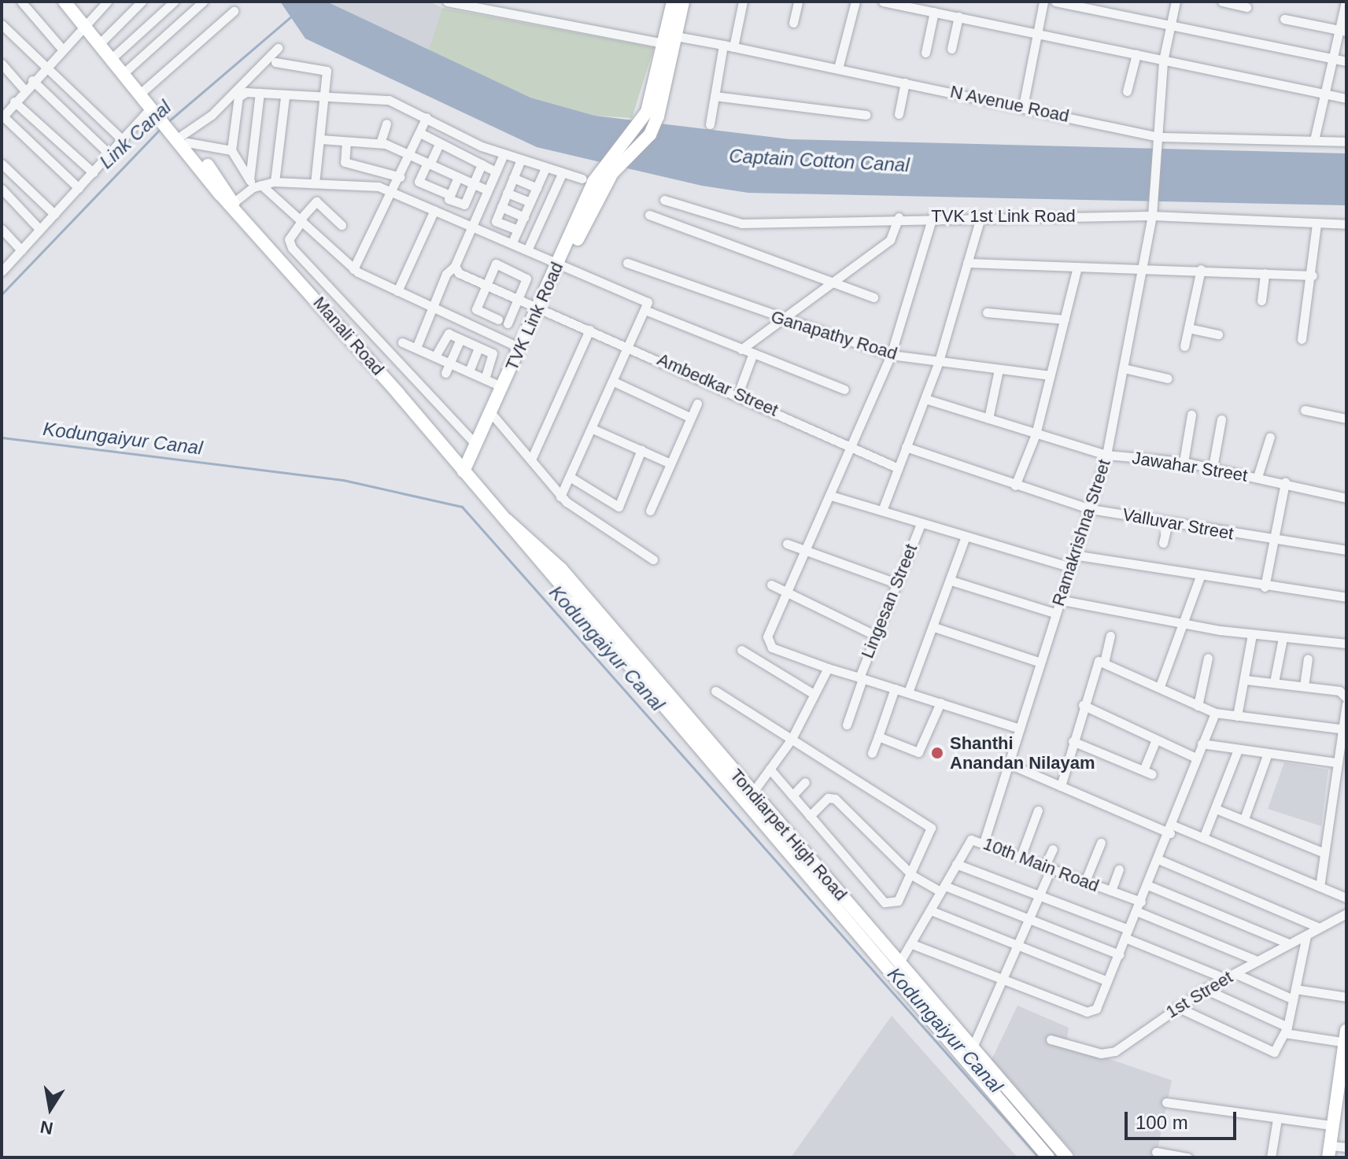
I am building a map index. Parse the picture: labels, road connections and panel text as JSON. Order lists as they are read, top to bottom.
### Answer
{
  "streets": {
    "main road": ["TVK Link Road", "Manali Road", "Tondiarpet High Road"],
    "street": [
      "N Avenue Road",
      "TVK 1st Link Road",
      "Ganapathy Road",
      "Ambedkar Street",
      "Jawahar Street",
      "Valluvar Street",
      "Ramakrishna Street",
      "Lingesan Street",
      "10th Main Road",
      "1st Street"
    ]
  },
  "crossings": [
    ["N Avenue Road", "Ramakrishna Street"],
    ["TVK 1st Link Road", "Ramakrishna Street"],
    ["TVK Link Road", "Manali Road"],
    ["TVK Link Road", "Ambedkar Street"],
    ["TVK Link Road", "Tondiarpet High Road"],
    ["Manali Road", "Tondiarpet High Road"],
    ["Jawahar Street", "Ramakrishna Street"],
    ["Valluvar Street", "Ramakrishna Street"],
    ["Ramakrishna Street", "10th Main Road"],
    ["Tondiarpet High Road", "10th Main Road"]
  ],
  "water": ["Link Canal", "Captain Cotton Canal", "Kodungaiyur Canal"],
  "places": ["Shanthi Anandan Nilayam"],
  "scale_bar": "100 m",
  "north": "bottom"
}
